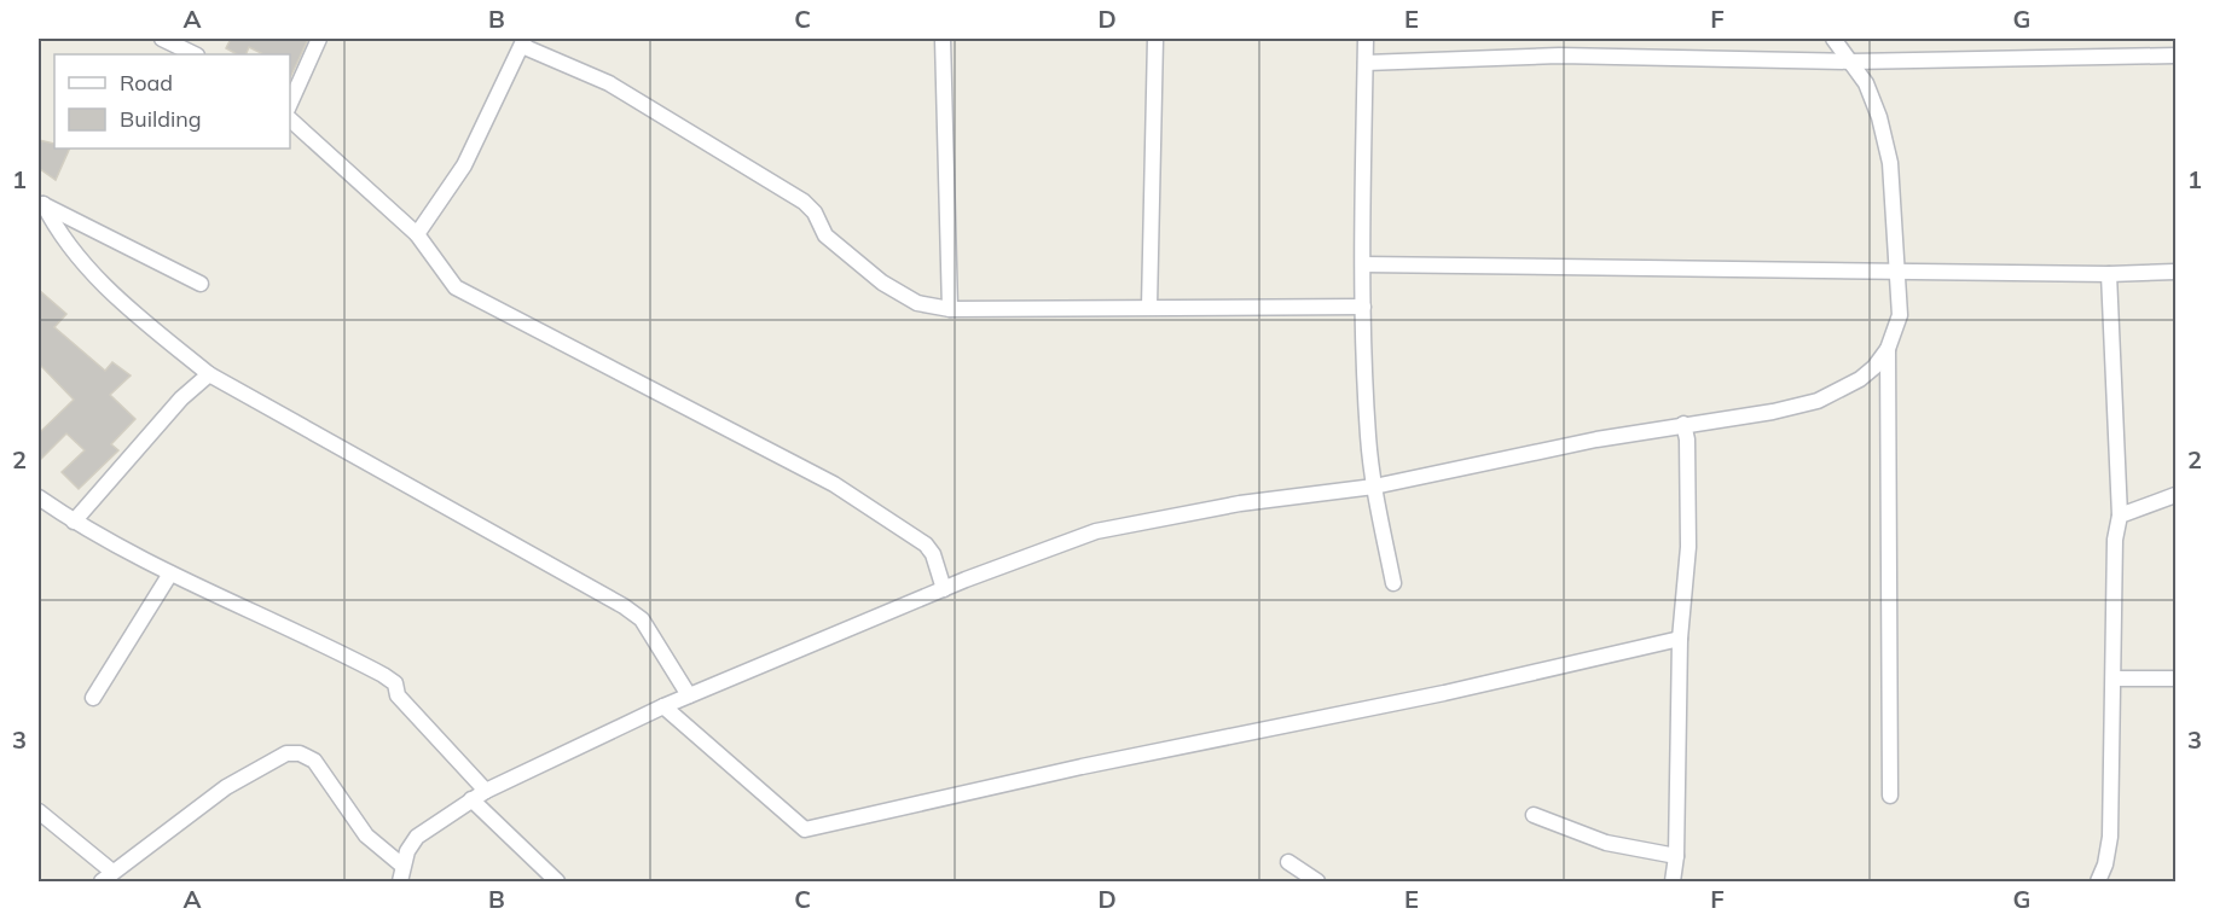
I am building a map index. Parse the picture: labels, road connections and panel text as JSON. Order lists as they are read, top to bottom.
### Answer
{
  "legend": ["Road", "Building"],
  "grid": {
    "columns": [
      "A",
      "B",
      "C",
      "D",
      "E",
      "F",
      "G"
    ],
    "rows": ["1", "2", "3"]
  }
}
